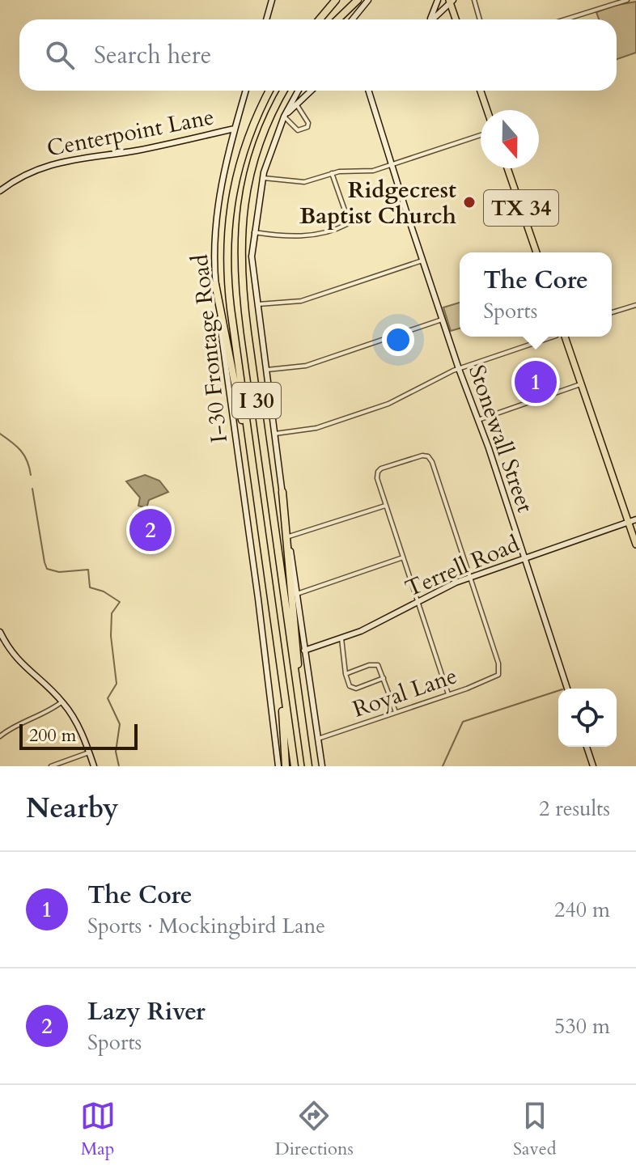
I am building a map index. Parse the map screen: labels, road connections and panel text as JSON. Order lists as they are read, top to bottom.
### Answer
{
  "streets": {
    "highway": ["I 30"],
    "main road": [
      "Centerpoint Lane",
      "TX 34",
      "I-30 Frontage Road",
      "Stonewall Street",
      "Terrell Road"
    ],
    "street": ["Royal Lane"]
  },
  "crossings": [
    ["Centerpoint Lane", "I-30 Frontage Road"],
    ["Stonewall Street", "Terrell Road"],
    ["Terrell Road", "Royal Lane"]
  ],
  "places": ["Ridgecrest Baptist Church"],
  "scale_bar": "200 m",
  "north": "bottom",
  "page": {
    "search": "Search here",
    "popup": ["The Core", "Sports"],
    "pins": ["1", "2"],
    "scale": "200 m",
    "heading": ["Nearby", "2 results"],
    "list": [
      {
        "mark": "1",
        "name": "The Core",
        "note": "Sports · Mockingbird Lane",
        "value": "240 m"
      },
      {
        "mark": "2",
        "name": "Lazy River",
        "note": "Sports",
        "value": "530 m"
      }
    ],
    "nav": ["Map", "Directions", "Saved"]
  }
}
